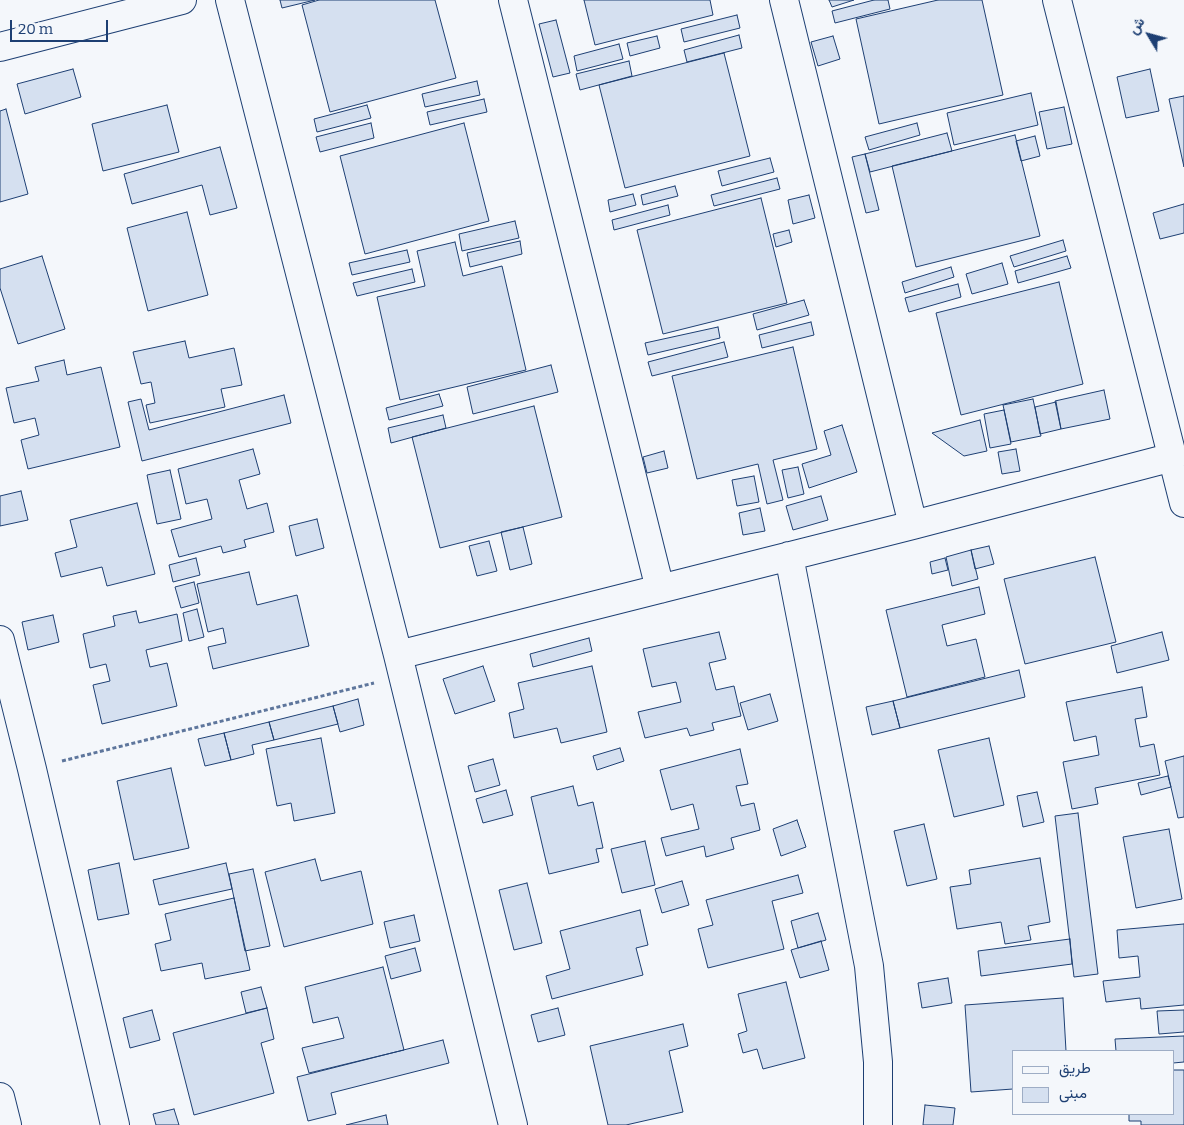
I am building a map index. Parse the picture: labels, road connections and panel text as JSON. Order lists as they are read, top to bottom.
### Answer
{
  "legend": ["طريق", "مبنى"],
  "scale_bar": "20 m",
  "north": "top left"
}
